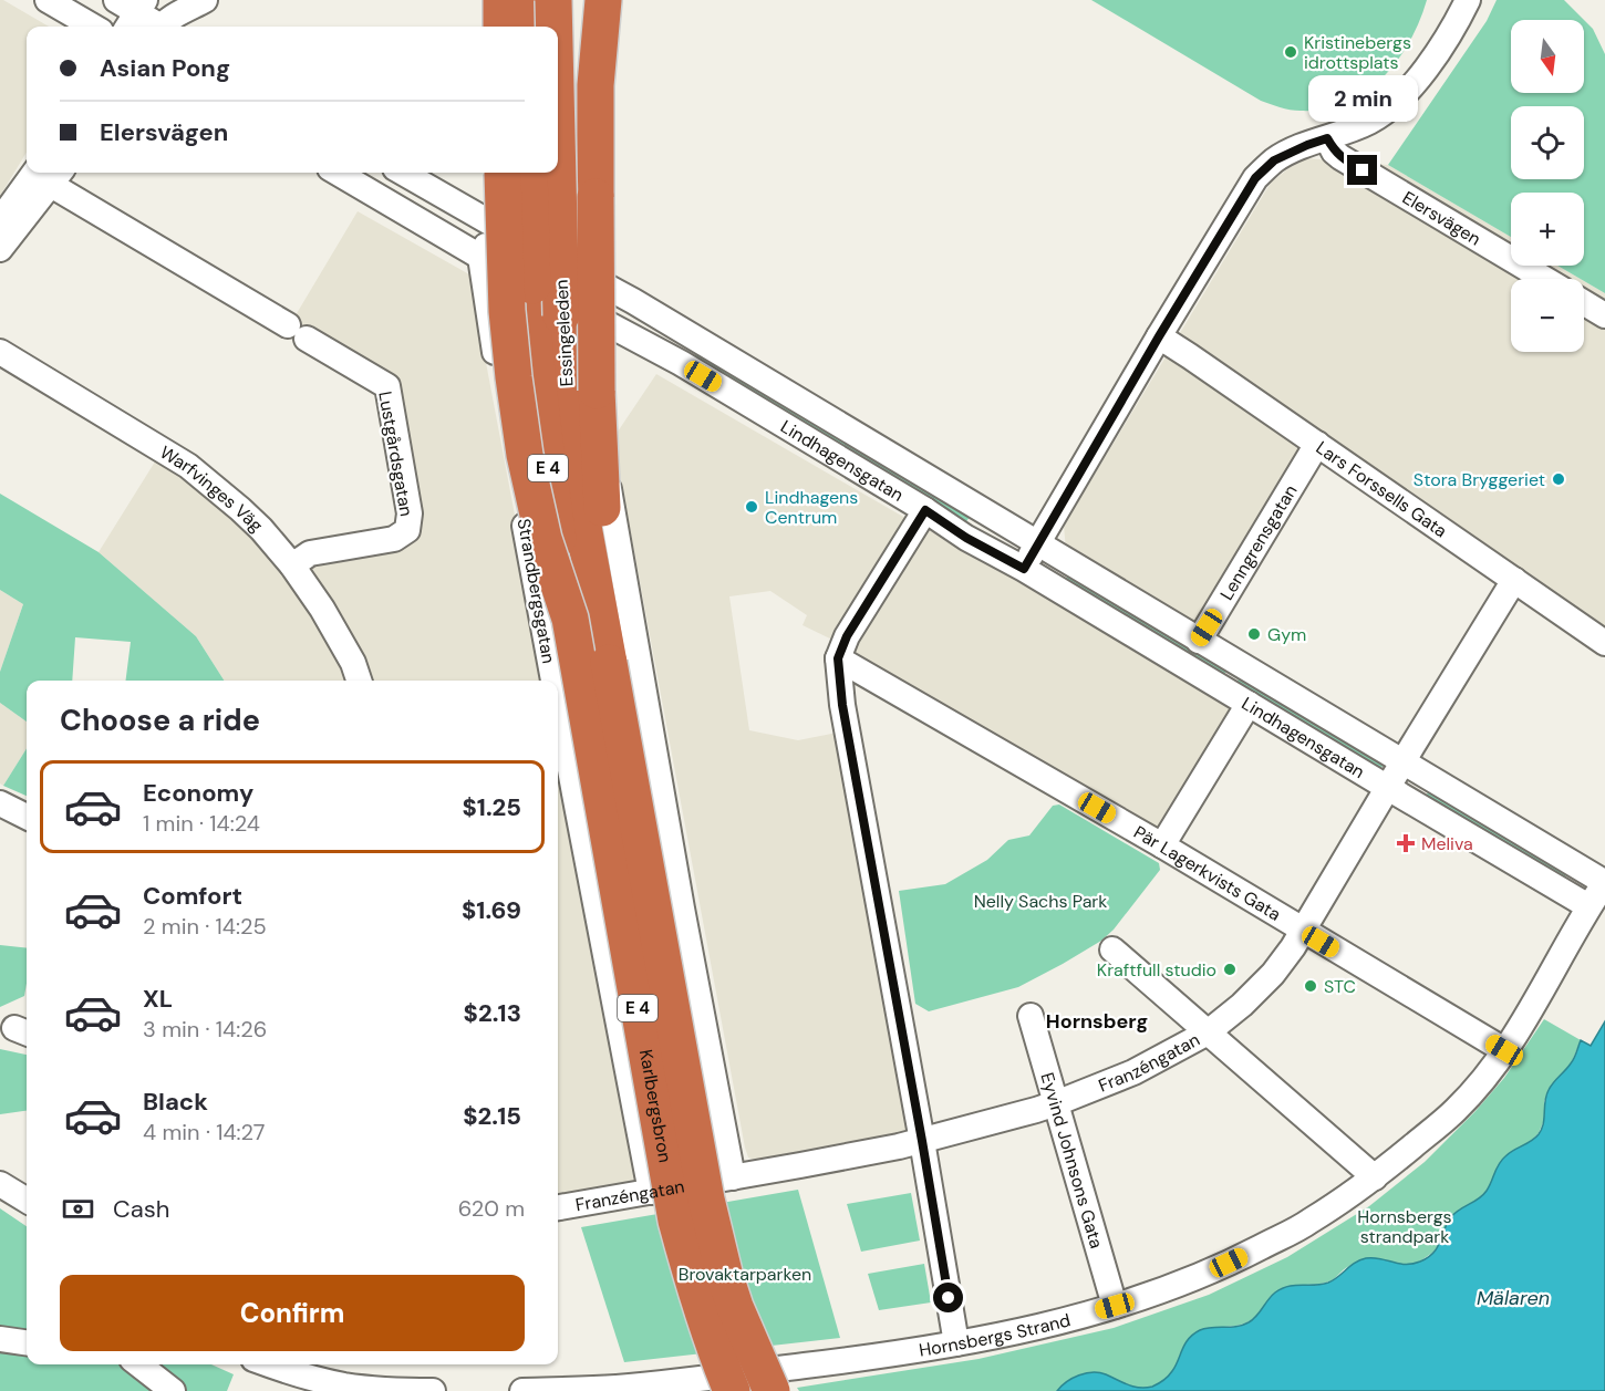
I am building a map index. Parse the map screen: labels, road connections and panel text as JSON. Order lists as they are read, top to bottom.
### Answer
{
  "streets": {
    "highway": ["Essingeleden", "E 4", "Karlbergsbron"],
    "street": [
      "Elersvägen",
      "Lustgårdsgatan",
      "Lindhagensgatan",
      "Warfvinges Väg",
      "Lars Forssells Gata",
      "Lenngrensgatan",
      "Strandbergsgatan",
      "Pär Lagerkvists Gata",
      "Franzéngatan",
      "Eyvind Johnsons Gata",
      "Hornsbergs Strand"
    ]
  },
  "crossings": [
    ["Essingeleden", "Karlbergsbron"],
    ["Lustgårdsgatan", "Warfvinges Väg"],
    ["Lindhagensgatan", "Lenngrensgatan"],
    ["Lindhagensgatan", "Strandbergsgatan"],
    ["Lindhagensgatan", "Franzéngatan"],
    ["Lindhagensgatan", "Hornsbergs Strand"],
    ["Lars Forssells Gata", "Lenngrensgatan"],
    ["Lars Forssells Gata", "Franzéngatan"],
    ["Strandbergsgatan", "Franzéngatan"],
    ["Pär Lagerkvists Gata", "Franzéngatan"],
    ["Pär Lagerkvists Gata", "Hornsbergs Strand"],
    ["Franzéngatan", "Eyvind Johnsons Gata"],
    ["Eyvind Johnsons Gata", "Hornsbergs Strand"]
  ],
  "districts": ["Hornsberg"],
  "water": ["Mälaren"],
  "parks": ["Nelly Sachs Park", "Hornsbergs strandpark", "Brovaktarparken"],
  "places": {
    "other": [
      "Kristinebergs idrottsplats",
      "Stora Bryggeriet",
      "Lindhagens Centrum",
      "Gym",
      "Kraftfull studio",
      "STC"
    ],
    "health": ["Meliva"]
  },
  "north": "bottom",
  "page": {
    "map_buttons": ["+", "−"],
    "banner": ["Asian Pong", "Elersvägen"],
    "bubble": "2 min",
    "heading": "Choose a ride",
    "list": [
      {
        "name": "Economy",
        "note": "1 min · 14:24",
        "value": "$1.25"
      },
      {
        "name": "Comfort",
        "note": "2 min · 14:25",
        "value": "$1.69"
      },
      {
        "name": "XL",
        "note": "3 min · 14:26",
        "value": "$2.13"
      },
      {
        "name": "Black",
        "note": "4 min · 14:27",
        "value": "$2.15"
      }
    ],
    "pay": ["Cash", "620 m"],
    "buttons": "Confirm"
  }
}
